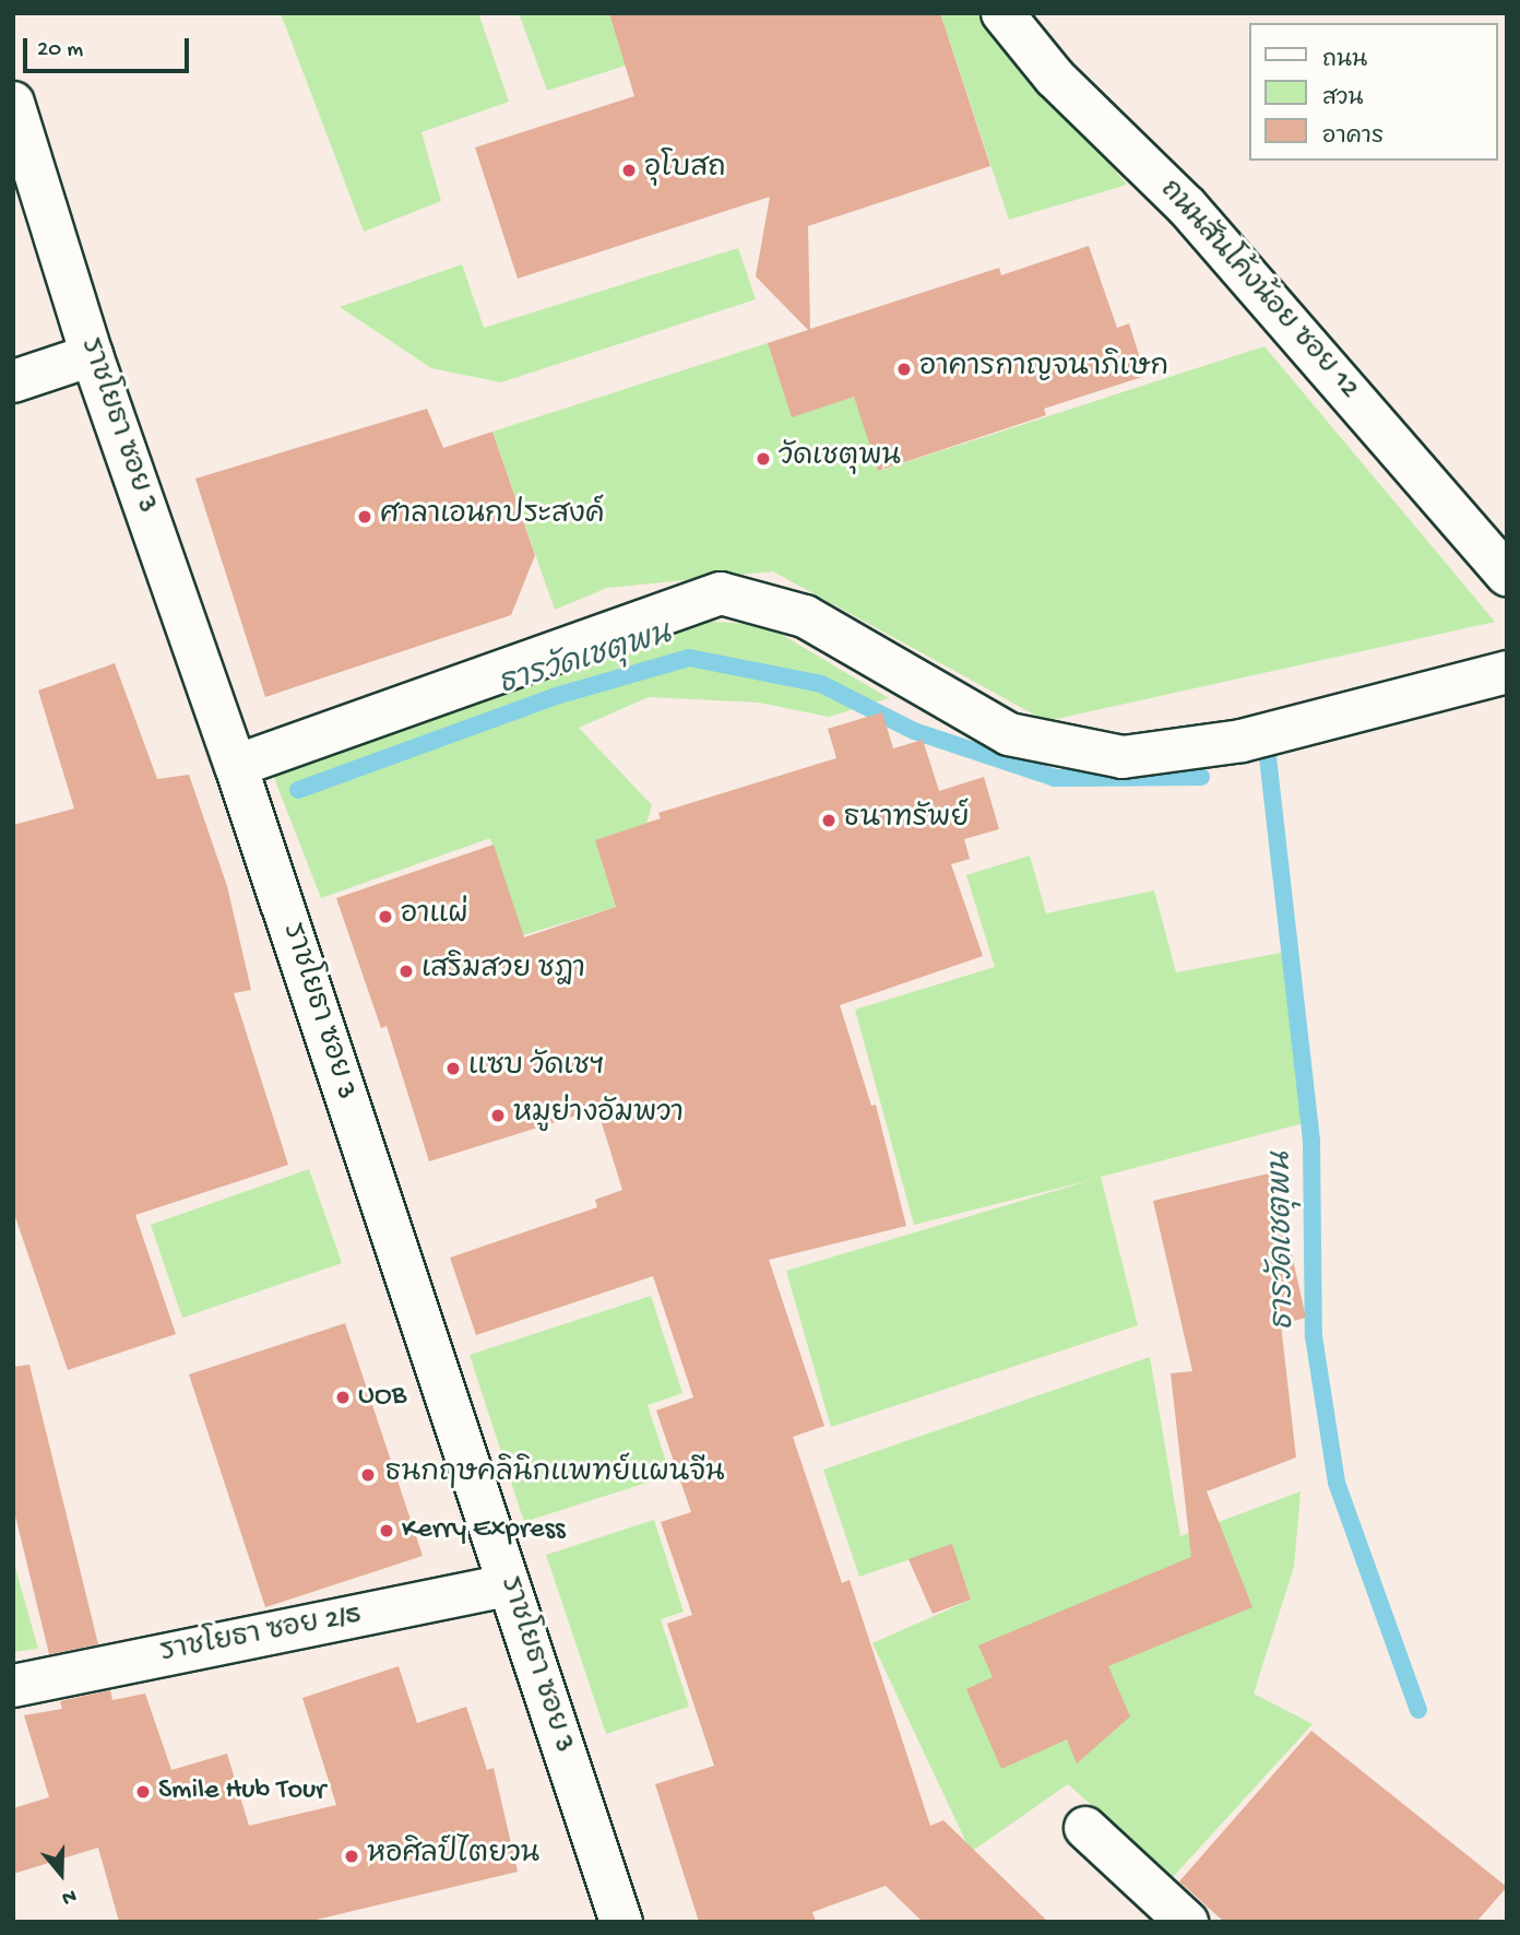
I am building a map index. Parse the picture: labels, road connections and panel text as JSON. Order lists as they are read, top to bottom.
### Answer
{
  "streets": {
    "street": ["ถนนสันโค้งน้อย ซอย 12", "ราชโยธา ซอย 3", "ราชโยธา ซอย 2/5"]
  },
  "crossings": [
    ["ราชโยธา ซอย 3", "ราชโยธา ซอย 2/5"]
  ],
  "water": ["ธารวัดเชตุพน"],
  "places": [
    "อุโบสถ",
    "อาคารกาญจนาภิเษก",
    "วัดเชตุพน",
    "ศาลาเอนกประสงค์",
    "ธนาทรัพย์",
    "อาแผ่",
    "เสริมสวย ชฎา",
    "แซบ วัดเชฯ",
    "หมูย่างอัมพวา",
    "UOB",
    "ธนกฤษคลินิกแพทย์แผนจีน",
    "Kerry Express",
    "Smile Hub Tour",
    "หอศิลป์ไตยวน"
  ],
  "legend": ["ถนน", "สวน", "อาคาร"],
  "scale_bar": "20 m",
  "north": "bottom"
}
